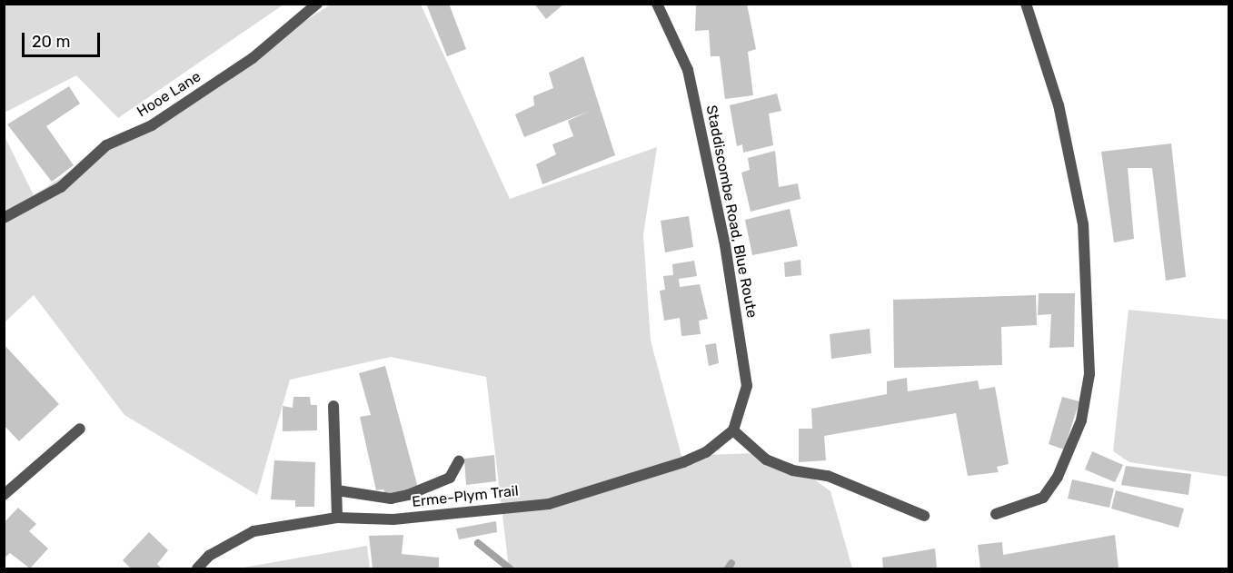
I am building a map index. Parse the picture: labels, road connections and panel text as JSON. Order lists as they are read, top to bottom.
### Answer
{
  "streets": {
    "street": ["Hooe Lane", "Staddiscombe Road, Blue Route", "Erme-Plym Trail"]
  },
  "crossings": [
    ["Staddiscombe Road, Blue Route", "Erme-Plym Trail"]
  ],
  "scale_bar": "20 m"
}
